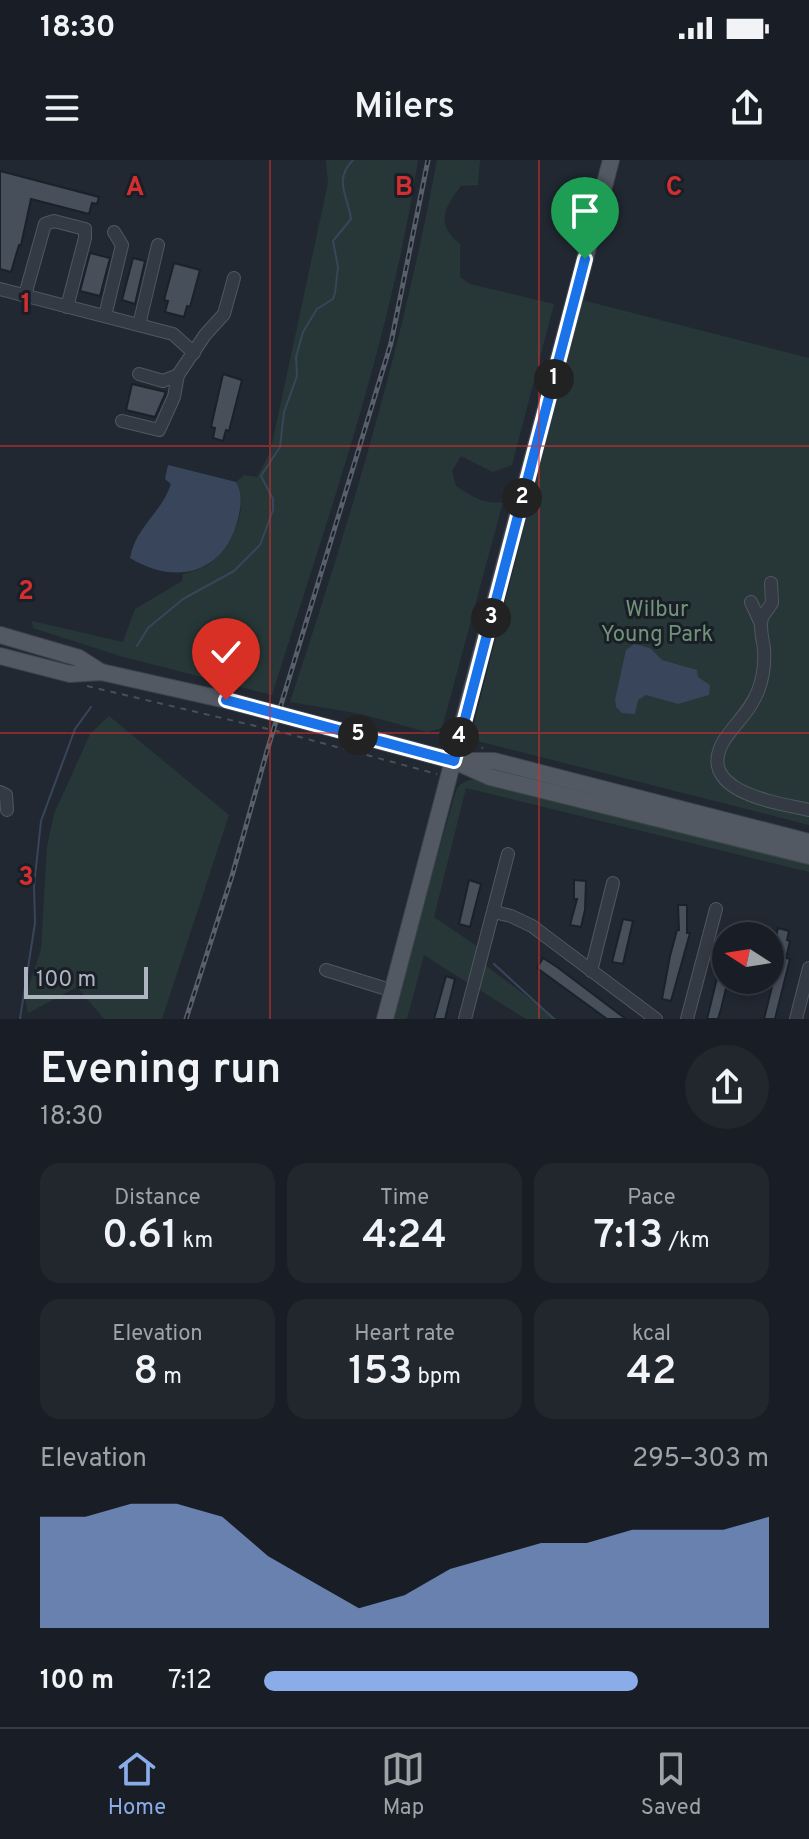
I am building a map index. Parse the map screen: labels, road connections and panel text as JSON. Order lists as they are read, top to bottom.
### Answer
{
  "parks": ["Wilbur Young Park"],
  "scale_bar": "100 m",
  "north": "left",
  "page": {
    "status": "18:30",
    "header": "Milers",
    "pins": [
      "1",
      "2",
      "3",
      "5",
      "4"
    ],
    "scale": "100 m",
    "heading": ["Evening run", "18:30"],
    "stats": [
      ["Distance", "0.61 km"],
      ["Time", "4:24"],
      ["Pace", "7:13 /km"],
      ["Elevation", "8 m"],
      ["Heart rate", "153 bpm"],
      ["kcal", "42"]
    ],
    "chart": ["Elevation", "295–303 m"],
    "list": [
      {
        "name": "100 m",
        "note": "7:12"
      }
    ],
    "tabs": ["Home", "Map", "Saved"]
  },
  "grid": {
    "columns": ["A", "B", "C"],
    "rows": ["1", "2", "3"]
  }
}
